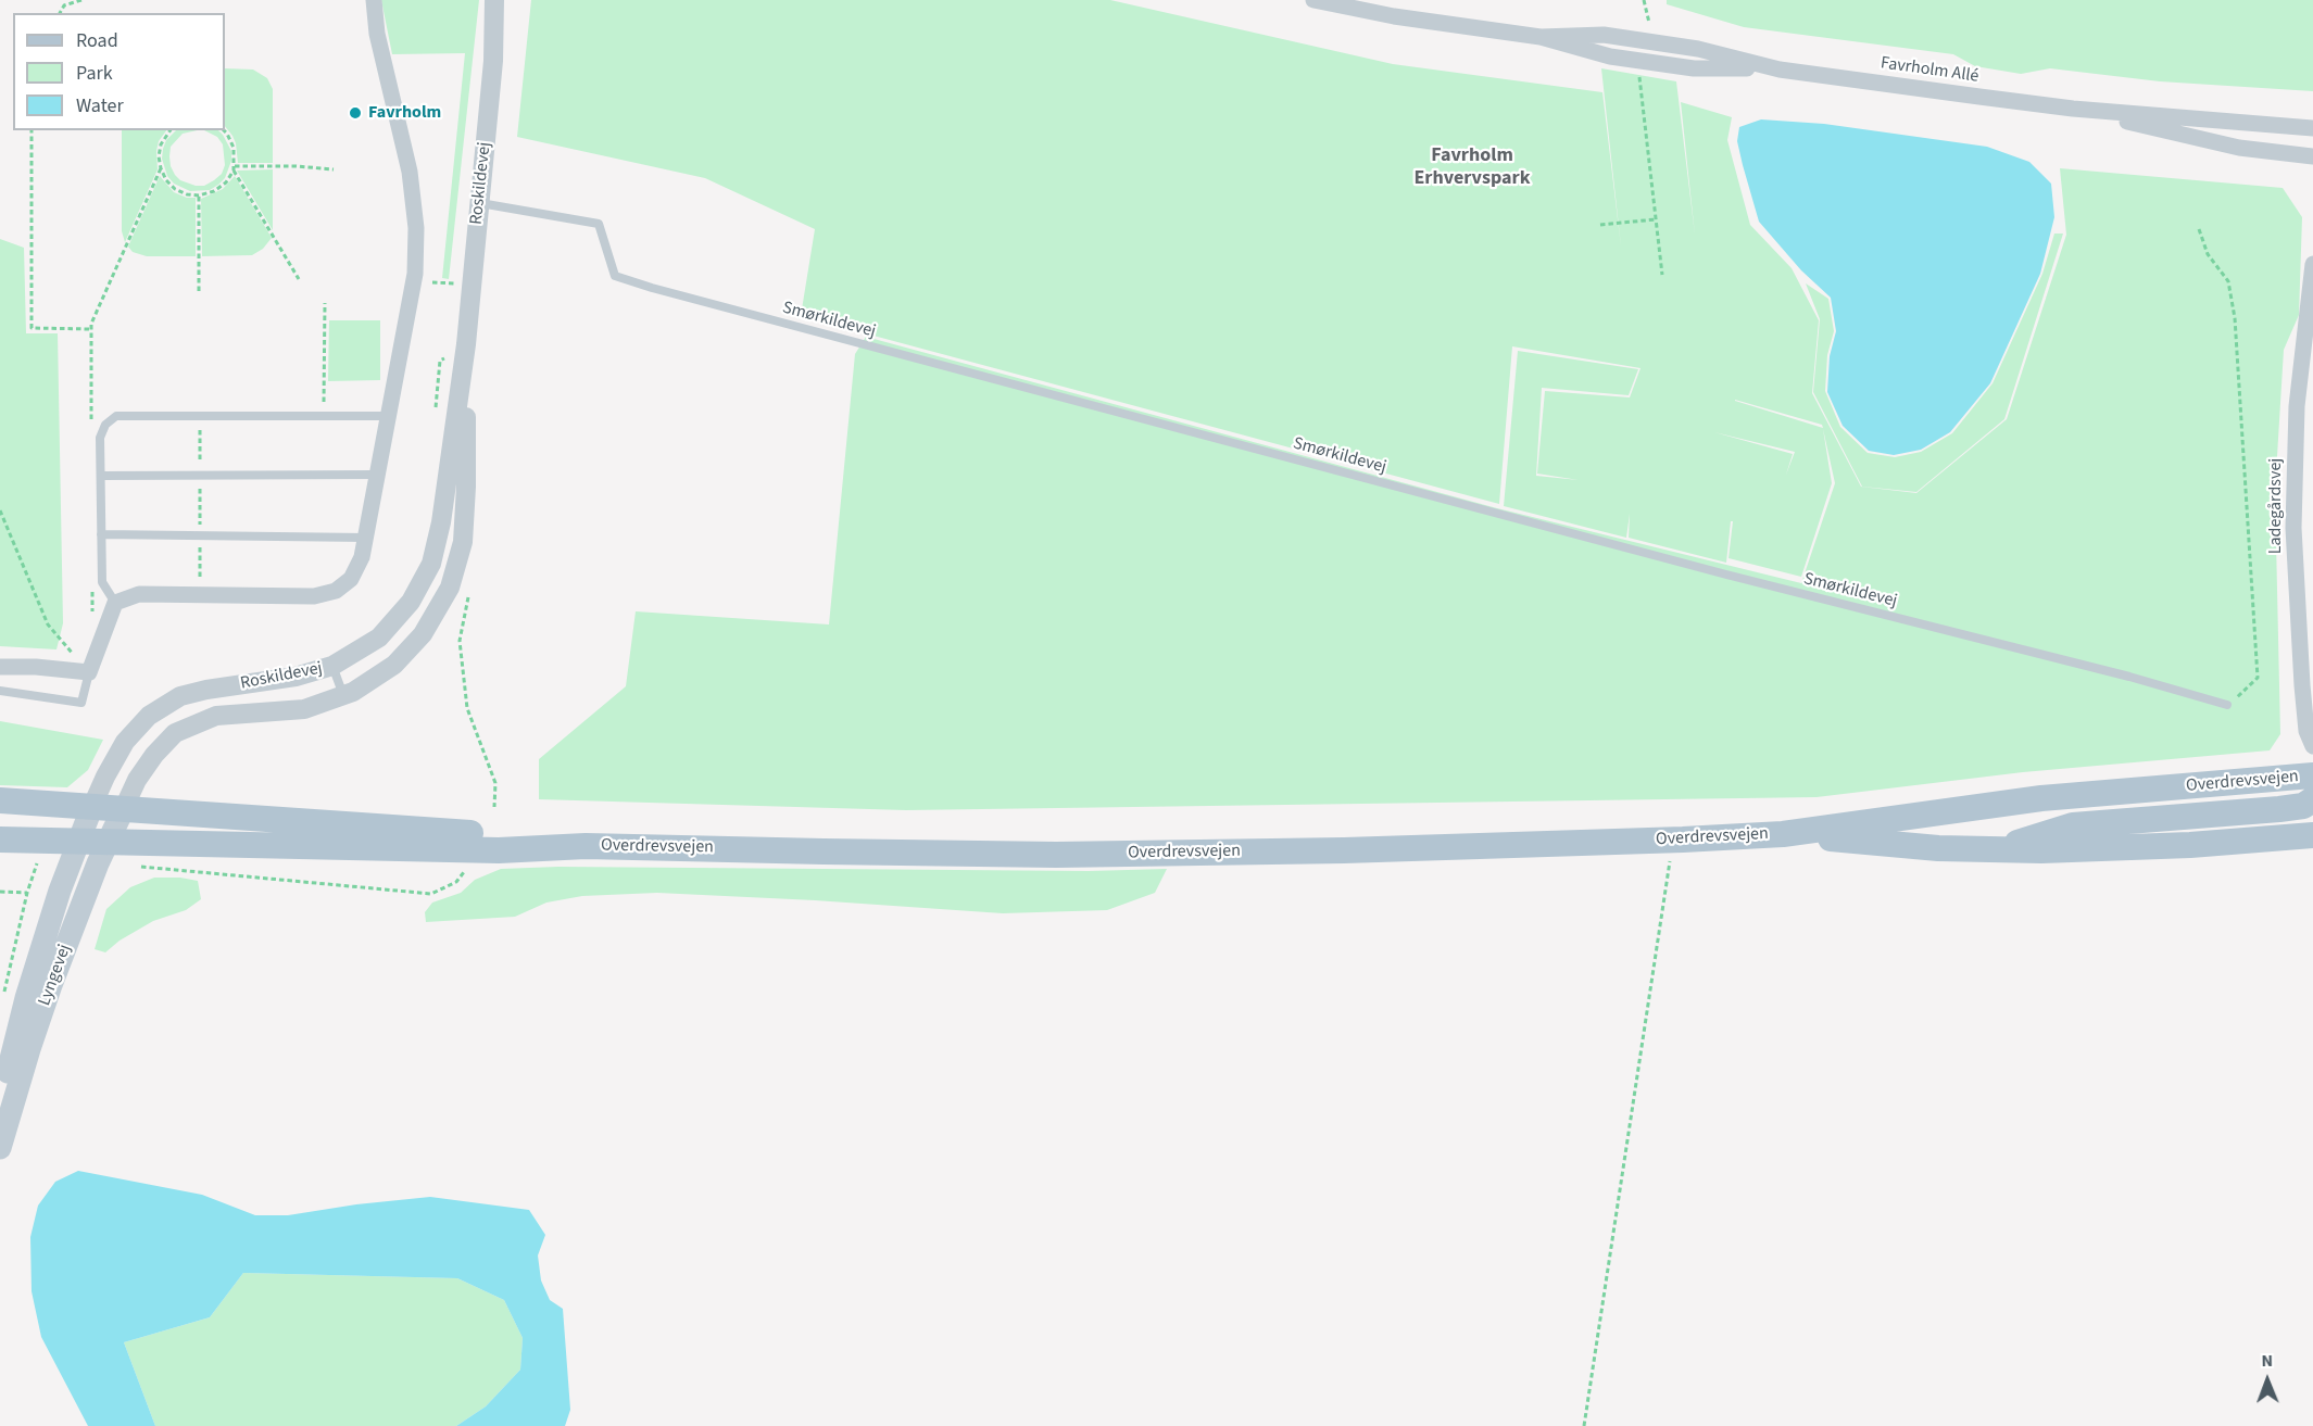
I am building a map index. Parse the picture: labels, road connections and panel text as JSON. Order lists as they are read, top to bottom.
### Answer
{
  "streets": {
    "main road": ["Overdrevsvejen", "Lyngevej"],
    "street": ["Favrholm Allé", "Roskildevej", "Ladegårdsvej"],
    "lane": ["Smørkildevej"]
  },
  "crossings": [
    ["Roskildevej", "Smørkildevej"],
    ["Roskildevej", "Overdrevsvejen"],
    ["Roskildevej", "Lyngevej"],
    ["Overdrevsvejen", "Lyngevej"]
  ],
  "districts": ["Favrholm Erhvervspark"],
  "places": ["Favrholm"],
  "legend": ["Road", "Park", "Water"],
  "north": "top"
}
